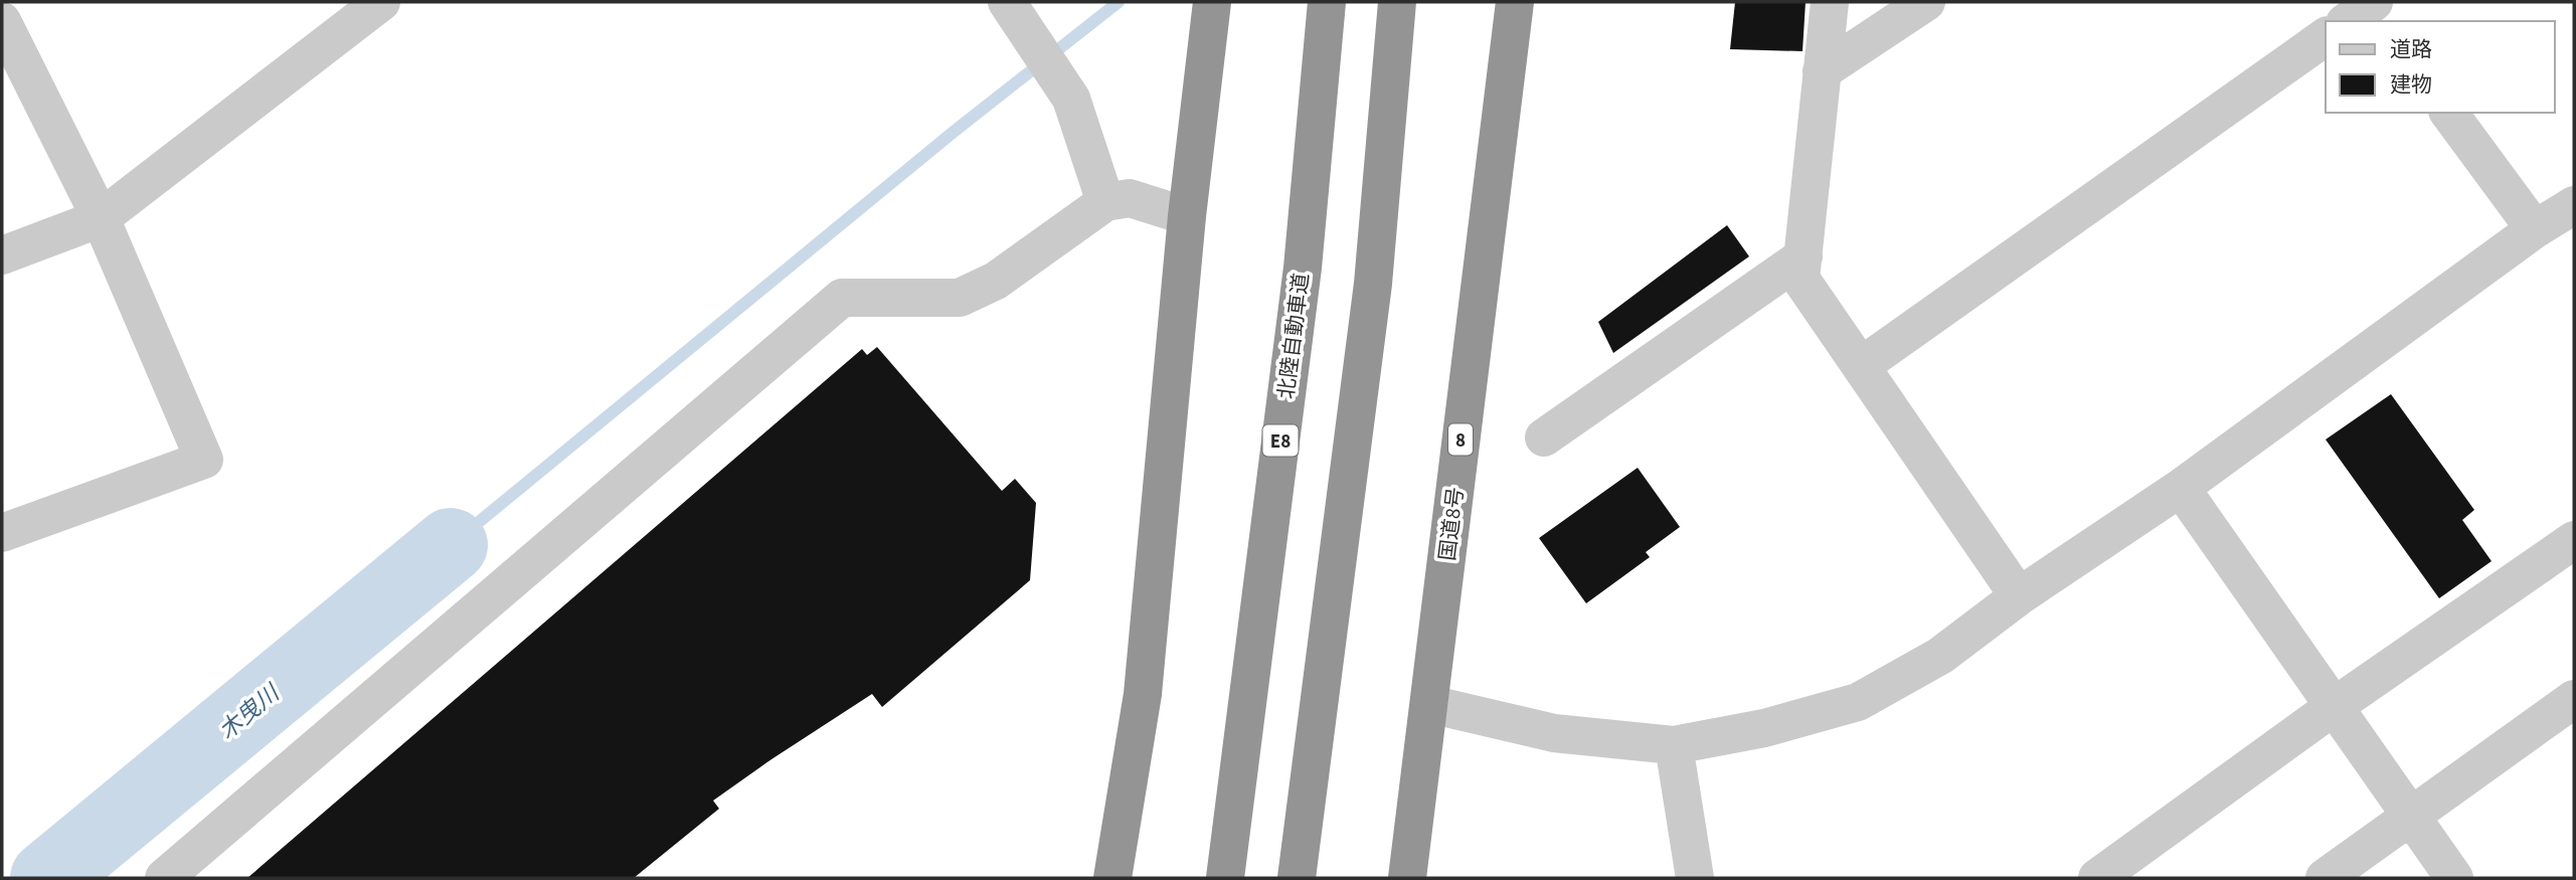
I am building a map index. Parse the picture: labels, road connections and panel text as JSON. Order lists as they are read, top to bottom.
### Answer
{
  "streets": {
    "highway": [
      "北陸自動車道",
      "8",
      "E8",
      "国道8号"
    ]
  },
  "water": ["木曳川"],
  "legend": ["道路", "建物"]
}
